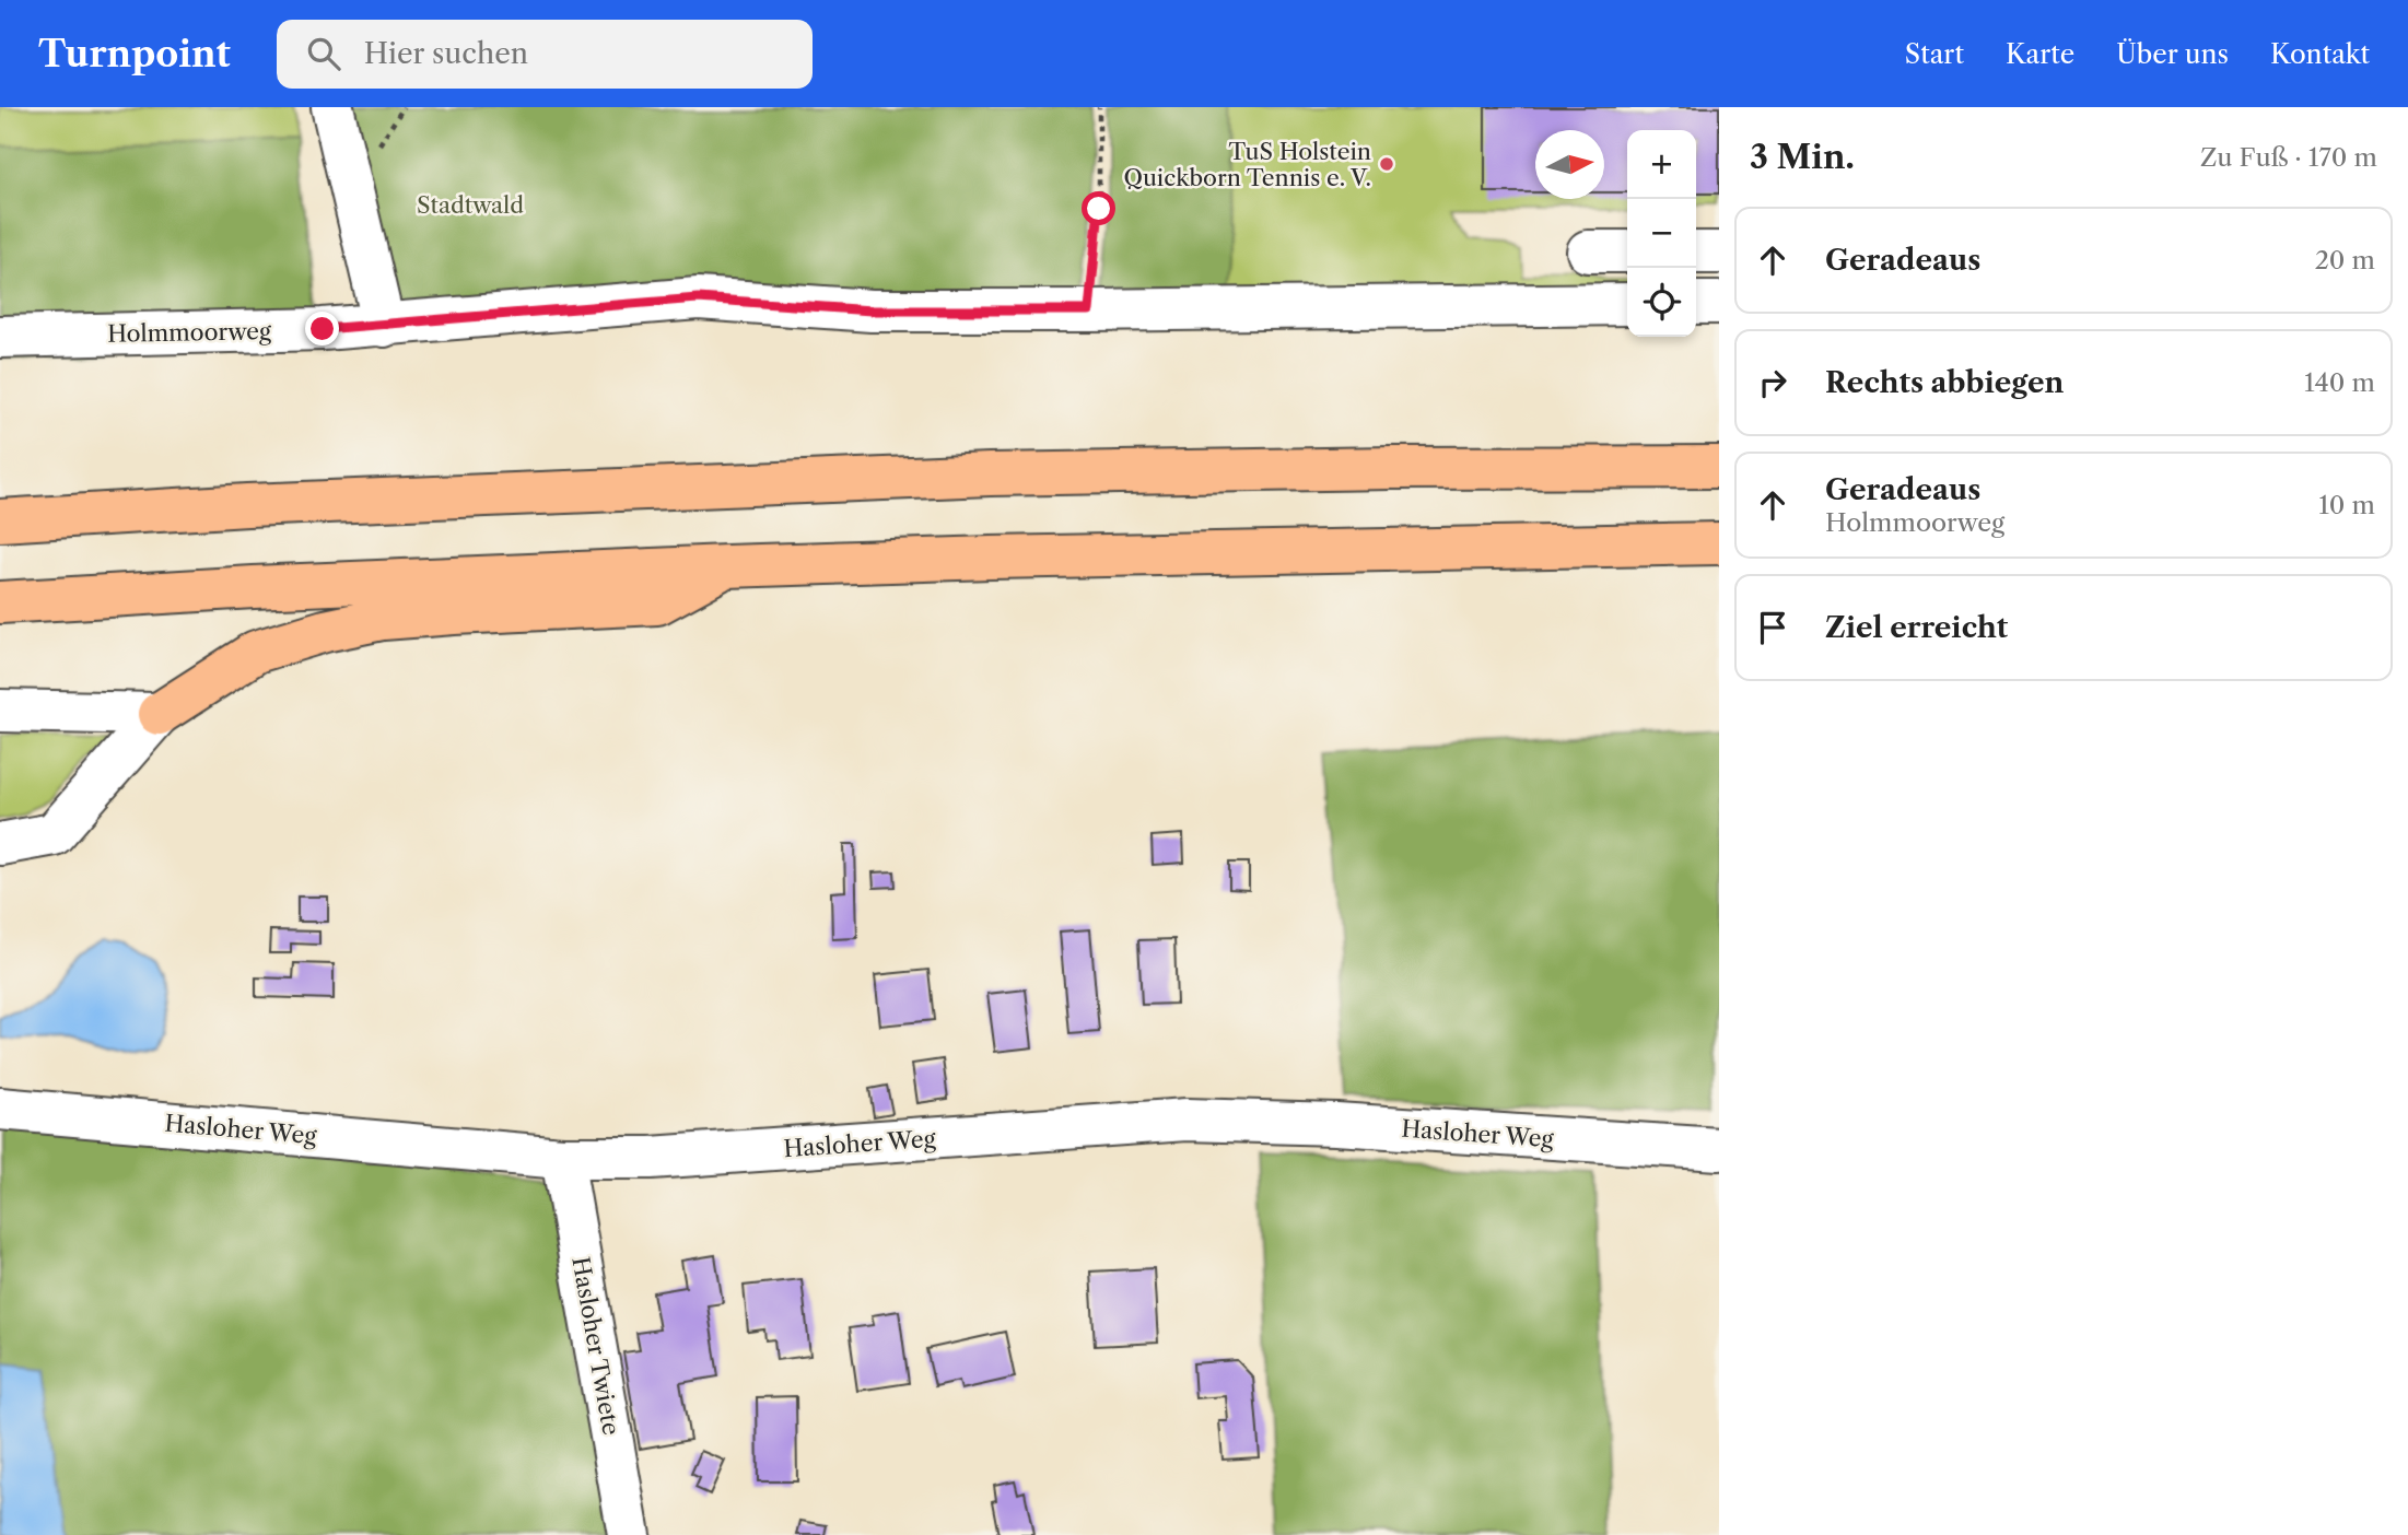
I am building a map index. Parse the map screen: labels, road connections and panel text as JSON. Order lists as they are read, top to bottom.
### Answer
{
  "streets": {
    "street": ["Holmmoorweg", "Hasloher Weg", "Hasloher Twiete"]
  },
  "crossings": [
    ["Hasloher Weg", "Hasloher Twiete"]
  ],
  "parks": ["Stadtwald"],
  "places": ["TuS Holstein Quickborn Tennis e. V."],
  "north": "right",
  "page": {
    "header": "Turnpoint",
    "search": "Hier suchen",
    "nav": [
      "Start",
      "Karte",
      "Über uns",
      "Kontakt"
    ],
    "heading": ["3 Min.", "Zu Fuß · 170 m"],
    "map_buttons": ["+", "−"],
    "list": [
      ["Geradeaus", "20 m"],
      ["Rechts abbiegen", "140 m"],
      ["Geradeaus", "Holmmoorweg", "10 m"],
      "Ziel erreicht"
    ]
  }
}
